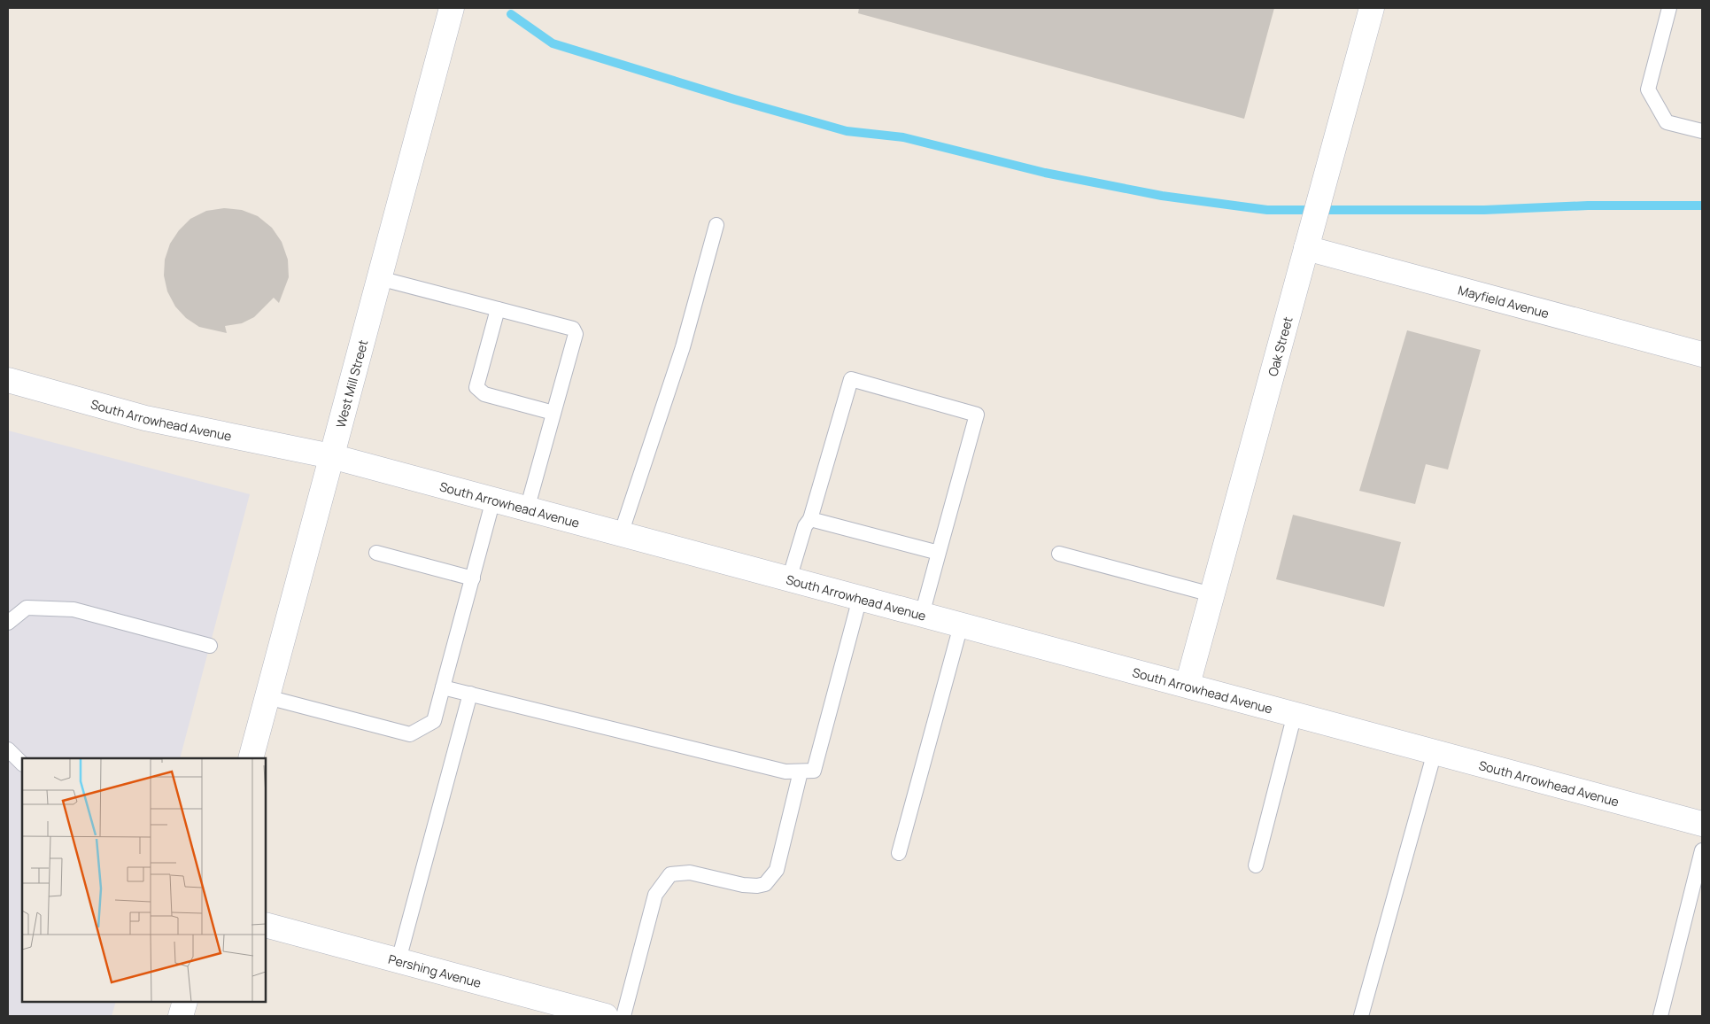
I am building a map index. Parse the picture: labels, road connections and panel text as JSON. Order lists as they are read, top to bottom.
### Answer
{
  "streets": {
    "main road": [
      "Mayfield Avenue",
      "Oak Street",
      "West Mill Street",
      "South Arrowhead Avenue",
      "Pershing Avenue"
    ]
  },
  "crossings": [
    ["Mayfield Avenue", "Oak Street"],
    ["Oak Street", "South Arrowhead Avenue"],
    ["West Mill Street", "South Arrowhead Avenue"]
  ]
}
